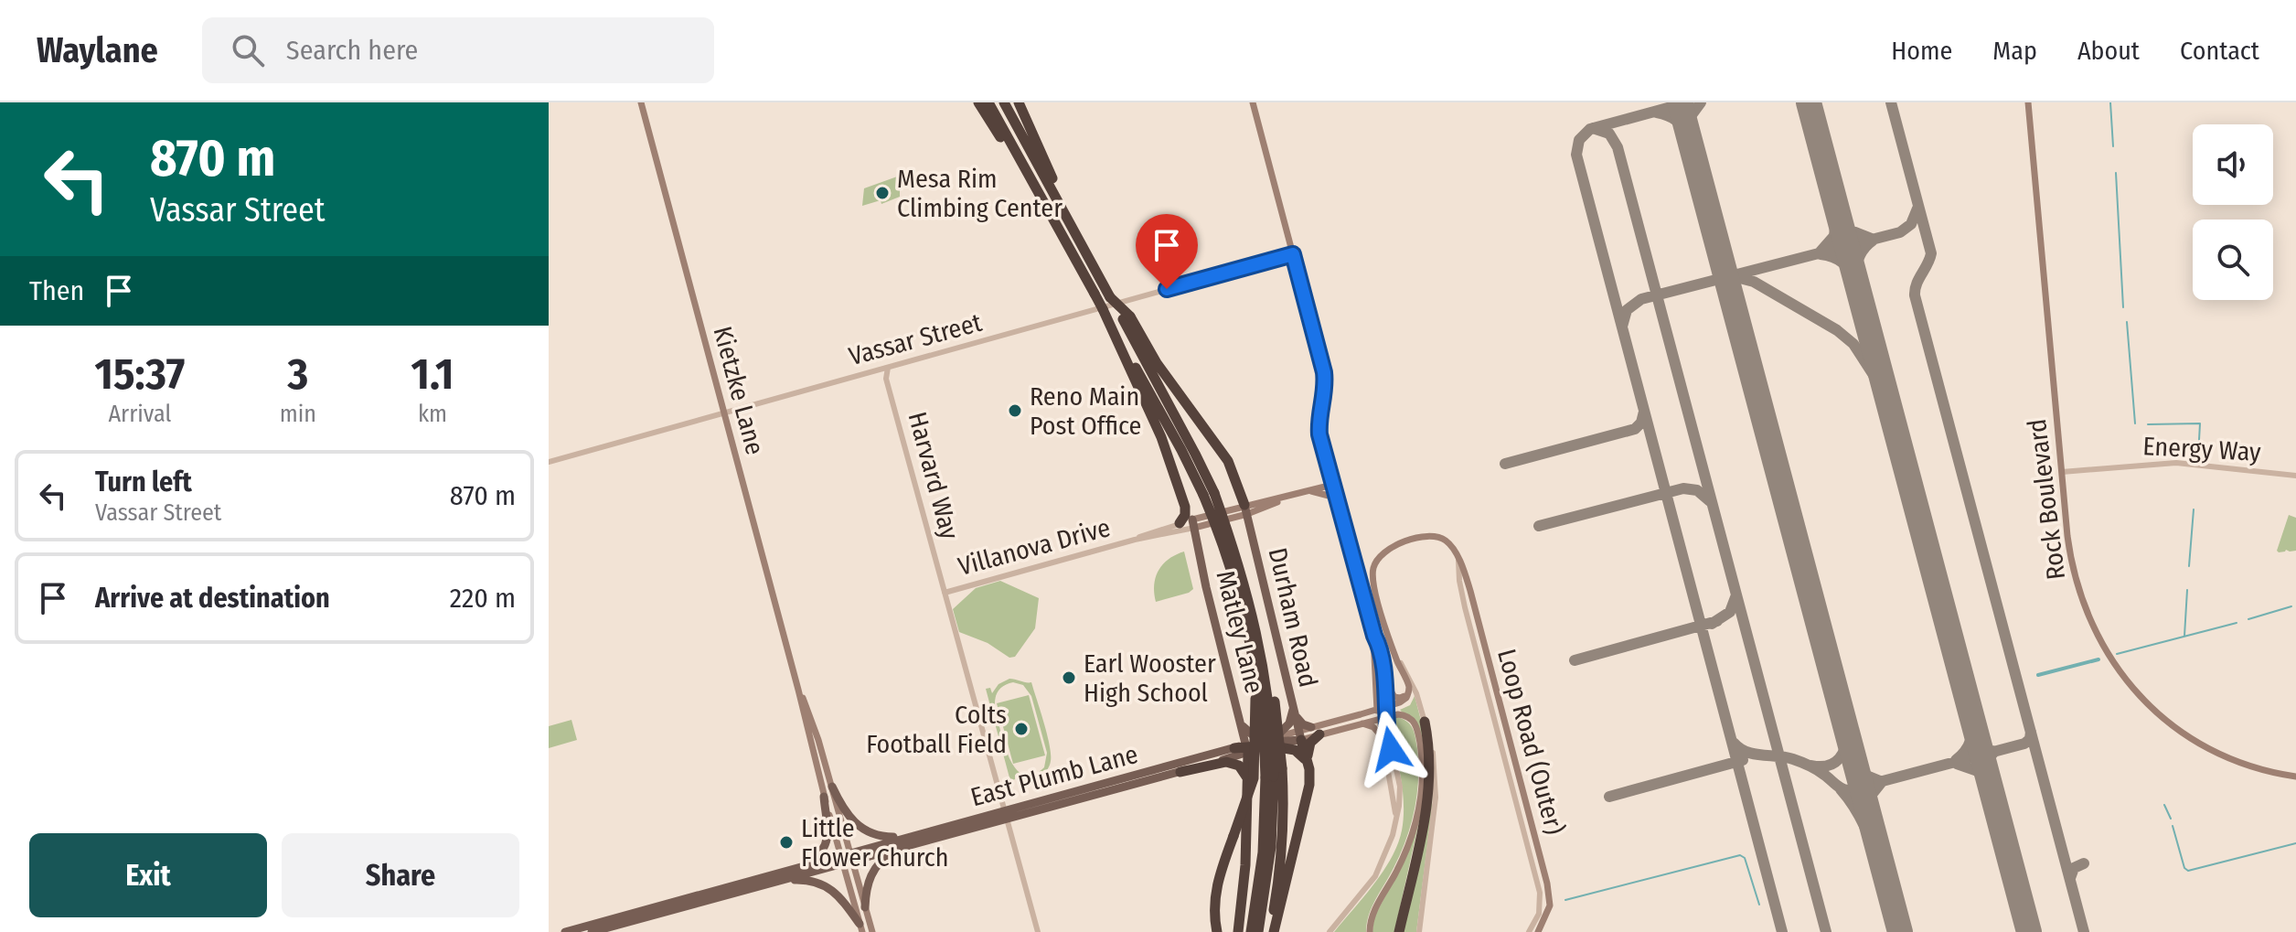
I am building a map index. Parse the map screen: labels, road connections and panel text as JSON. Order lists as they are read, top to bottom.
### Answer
{
  "streets": {
    "main road": [
      "Kietzke Lane",
      "Rock Boulevard",
      "Villanova Drive",
      "Durham Road",
      "Matley Lane",
      "Loop Road (Outer)",
      "East Plumb Lane"
    ],
    "street": ["Vassar Street", "Energy Way", "Harvard Way"]
  },
  "crossings": [
    ["Vassar Street", "Kietzke Lane"],
    ["Vassar Street", "Harvard Way"],
    ["Kietzke Lane", "East Plumb Lane"],
    ["Energy Way", "Rock Boulevard"],
    ["Harvard Way", "Villanova Drive"],
    ["Harvard Way", "East Plumb Lane"],
    ["Villanova Drive", "Durham Road"],
    ["Villanova Drive", "Matley Lane"],
    ["Matley Lane", "East Plumb Lane"]
  ],
  "places": [
    "Mesa Rim Climbing Center",
    "Reno Main Post Office",
    "Earl Wooster High School",
    "Colts Football Field",
    "Little Flower Church"
  ],
  "page": {
    "header": "Waylane",
    "search": "Search here",
    "nav": [
      "Home",
      "Map",
      "About",
      "Contact"
    ],
    "turn": ["870 m", "Vassar Street"],
    "then": "Then",
    "eta": [
      "15:37",
      "Arrival",
      "3",
      "min",
      "1.1",
      "km"
    ],
    "list": [
      {
        "name": "Turn left",
        "note": "Vassar Street",
        "value": "870 m"
      },
      {
        "name": "Arrive at destination",
        "value": "220 m"
      }
    ],
    "buttons": ["Exit", "Share"]
  }
}
